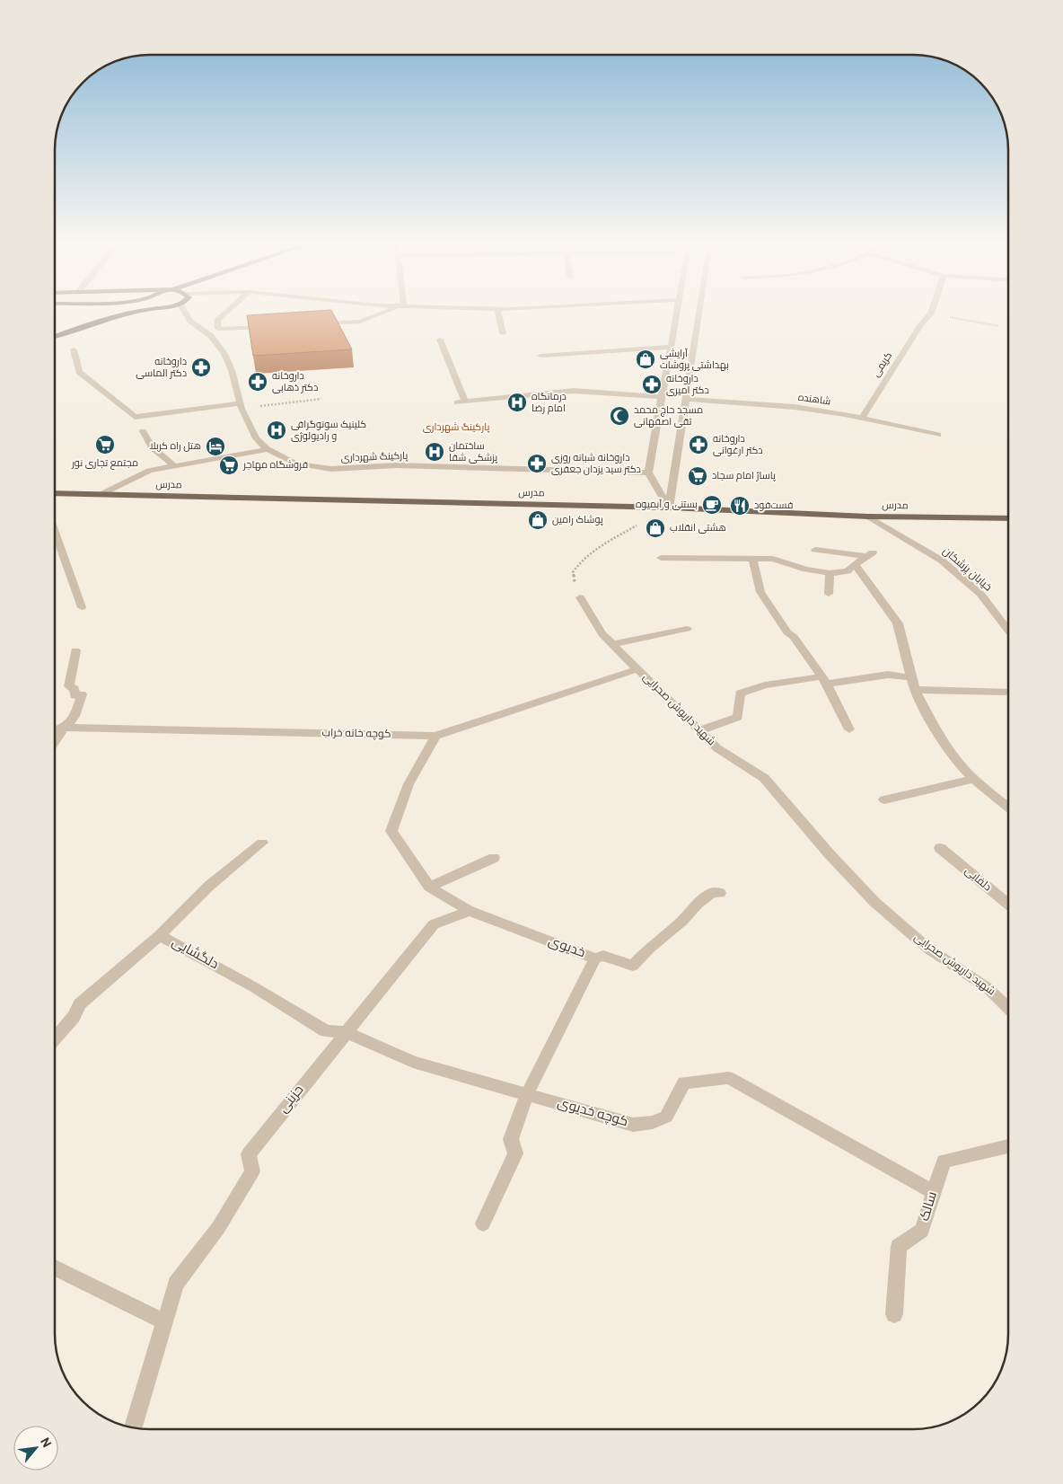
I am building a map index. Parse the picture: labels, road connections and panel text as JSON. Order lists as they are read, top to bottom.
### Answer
{
  "streets": {
    "main road": ["مدرس"],
    "street": [
      "کریمی",
      "شاهنده",
      "پارکینگ شهرداری",
      "خیابان پزشکان",
      "شهید داریوش صحرایی",
      "کوچه خانه خراب",
      "دلفایی",
      "خدیوی",
      "دلگشایی",
      "حزینی",
      "کوچه خدیوی",
      "سالک"
    ]
  },
  "crossings": [
    ["کریمی", "شاهنده"],
    ["مدرس", "خیابان پزشکان"],
    ["شهید داریوش صحرایی", "کوچه خانه خراب"],
    ["کوچه خانه خراب", "خدیوی"],
    ["خدیوی", "حزینی"],
    ["خدیوی", "کوچه خدیوی"],
    ["دلگشایی", "حزینی"],
    ["دلگشایی", "کوچه خدیوی"],
    ["حزینی", "کوچه خدیوی"],
    ["کوچه خدیوی", "سالک"]
  ],
  "districts": ["پارکینگ شهرداری"],
  "places": {
    "shop": ["آرایشی بهداشتی پروشات", "پوشاک رامین", "هشتی انقلاب"],
    "pharmacy": [
      "داروخانه دکتر الماسی",
      "داروخانه دکتر ذهابی",
      "داروخانه دکتر امیری",
      "داروخانه دکتر ارغوانی",
      "داروخانه شبانه روزی دکتر سید یزدان جعفری"
    ],
    "hospital": ["درمانگاه امام رضا", "کلینیک سونوگرافی و رادیولوژی", "ساختمان پزشکی شفا"],
    "mosque": ["مسجد حاج محمد تقی اصفهانی"],
    "supermarket": ["مجتمع تجاری نور", "فروشگاه مهاجر", "پاساژ امام سجاد"],
    "hotel": ["هتل راه کربلا"],
    "cafe": ["بستنی و آبمیوه"],
    "restaurant": ["فست‌فود"]
  },
  "north": "top right"
}
